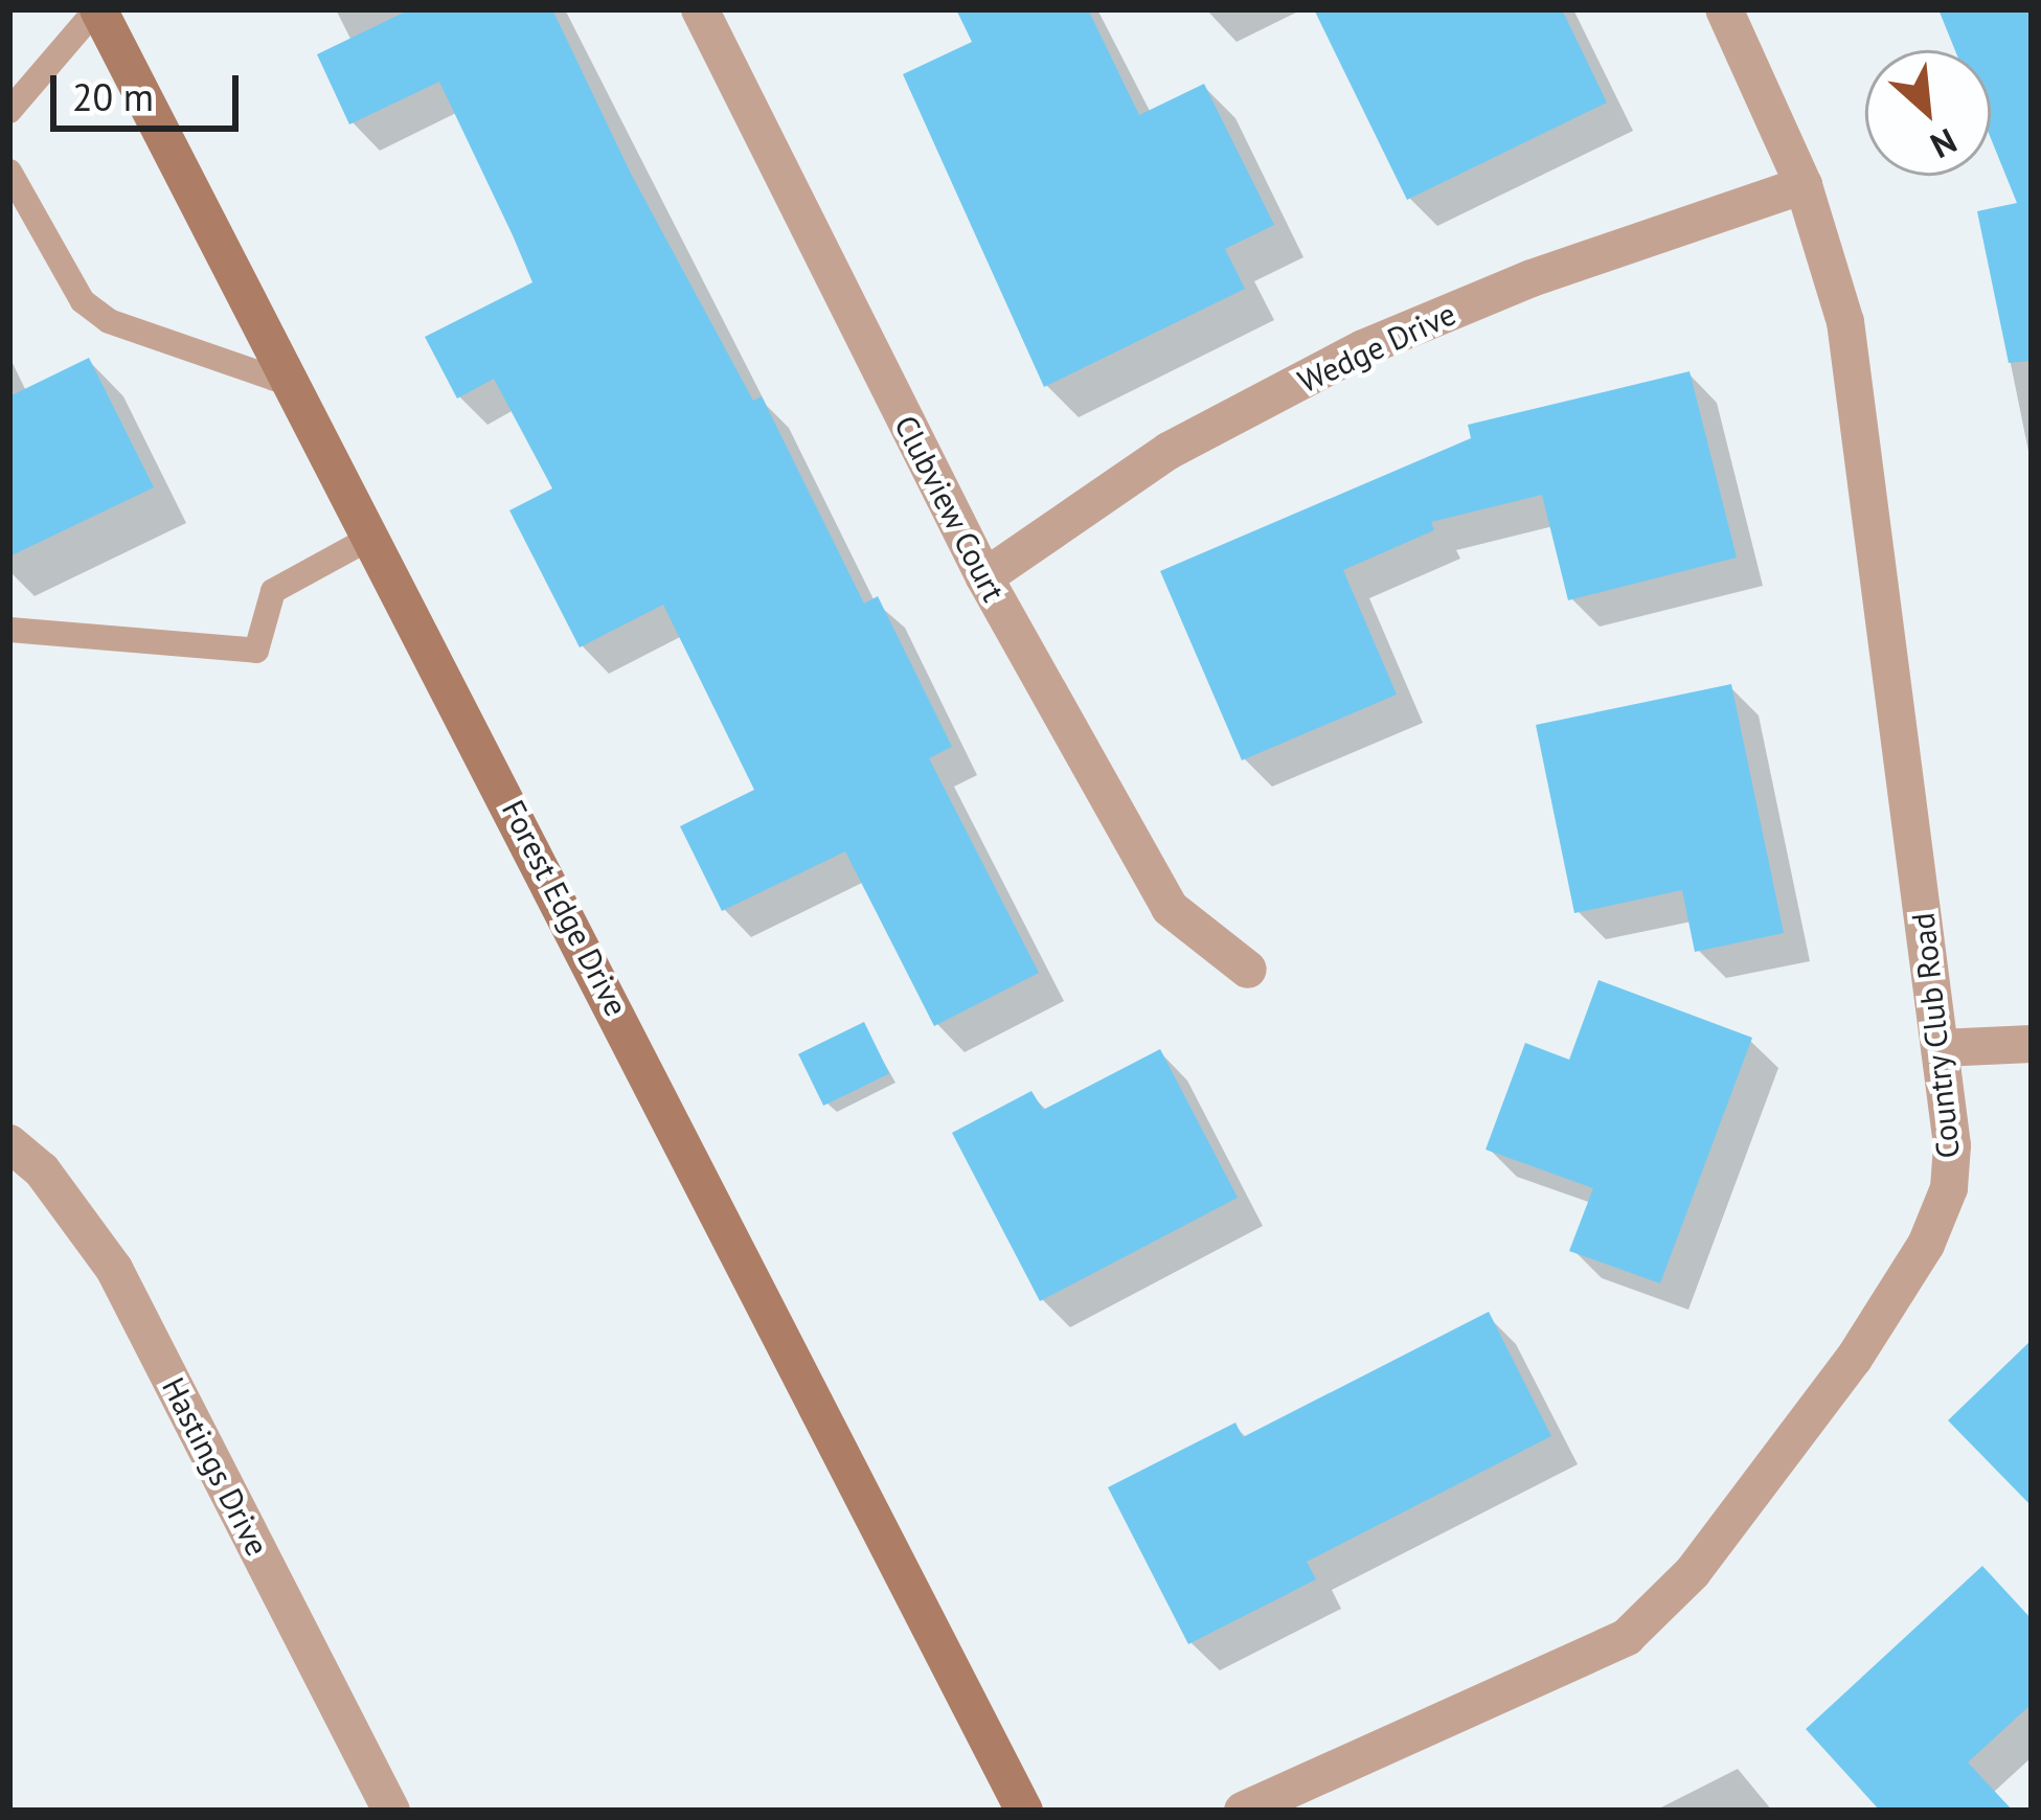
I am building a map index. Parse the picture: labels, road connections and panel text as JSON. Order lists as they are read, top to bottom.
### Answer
{
  "streets": {
    "street": [
      "Wedge Drive",
      "Clubview Court",
      "Forest Edge Drive",
      "Country Club Road",
      "Hastings Drive"
    ]
  },
  "crossings": [
    ["Wedge Drive", "Clubview Court"],
    ["Wedge Drive", "Country Club Road"]
  ],
  "scale_bar": "20 m",
  "north": "bottom right"
}
